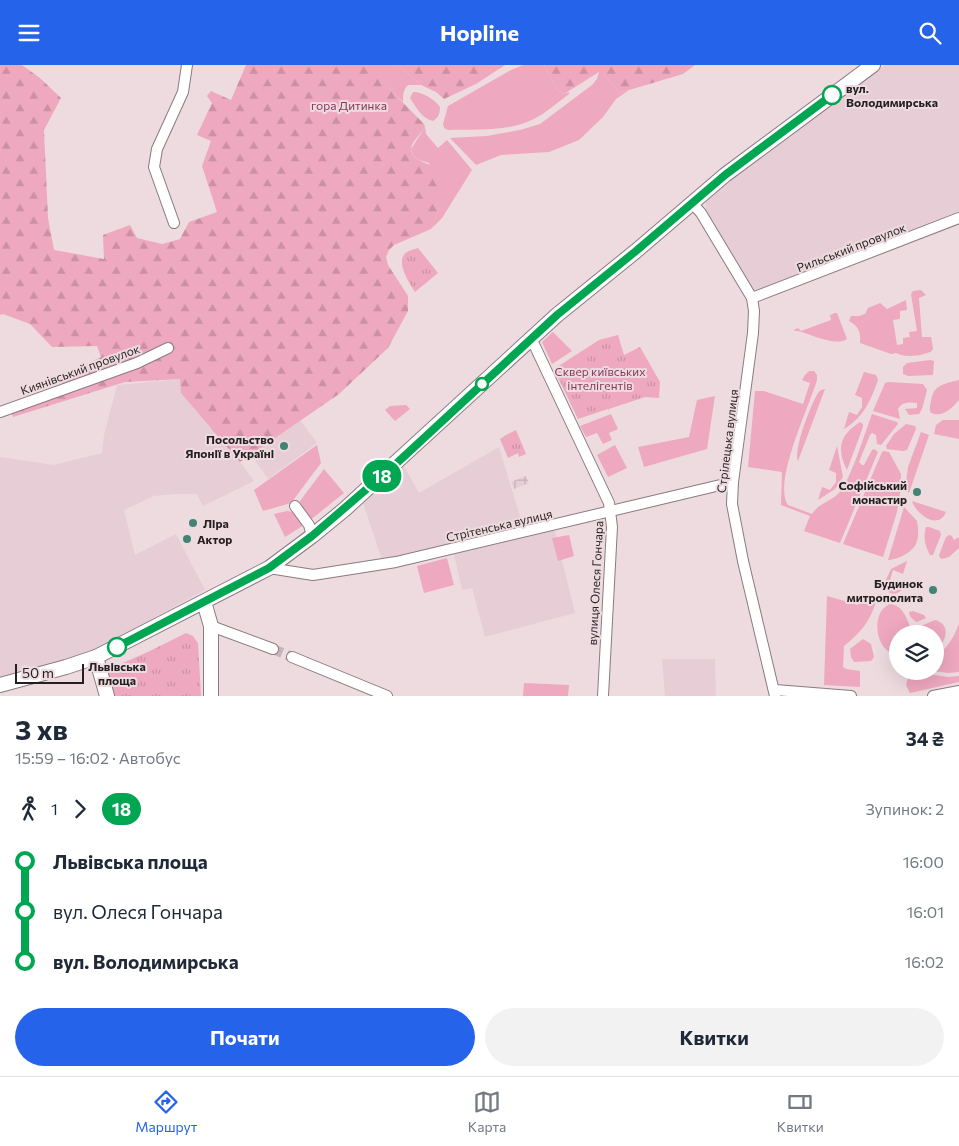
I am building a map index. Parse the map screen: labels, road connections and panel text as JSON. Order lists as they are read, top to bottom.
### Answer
{
  "streets": {
    "street": [
      "Рильський провулок",
      "Киянівський провулок",
      "Стрілецька вулиця",
      "Стрітенська вулиця",
      "вулиця Олеся Гончара"
    ]
  },
  "crossings": [
    ["Рильський провулок", "Стрілецька вулиця"],
    ["Стрілецька вулиця", "Стрітенська вулиця"],
    ["Стрітенська вулиця", "вулиця Олеся Гончара"]
  ],
  "parks": ["гора Дитинка", "Сквер київських інтелігентів"],
  "places": [
    "вул. Володимирська",
    "Посольство Японії в Україні",
    "Софійський монастир",
    "Ліра",
    "Актор",
    "Будинок митрополита",
    "Львівська площа"
  ],
  "lines": ["bus line 18"],
  "scale_bar": "50 m",
  "page": {
    "header": "Hopline",
    "on_map": "18",
    "scale": "50 m",
    "heading": ["3 хв", "15:59 – 16:02 · Автобус", "34 ₴"],
    "legs": ["1", "18", "Зупинок: 2"],
    "list": [
      {
        "name": "Львівська площа",
        "value": "16:00"
      },
      {
        "name": "вул. Олеся Гончара",
        "value": "16:01"
      },
      {
        "name": "вул. Володимирська",
        "value": "16:02"
      }
    ],
    "buttons": ["Почати", "Квитки"],
    "tabs": ["Маршрут", "Карта", "Квитки"]
  }
}
